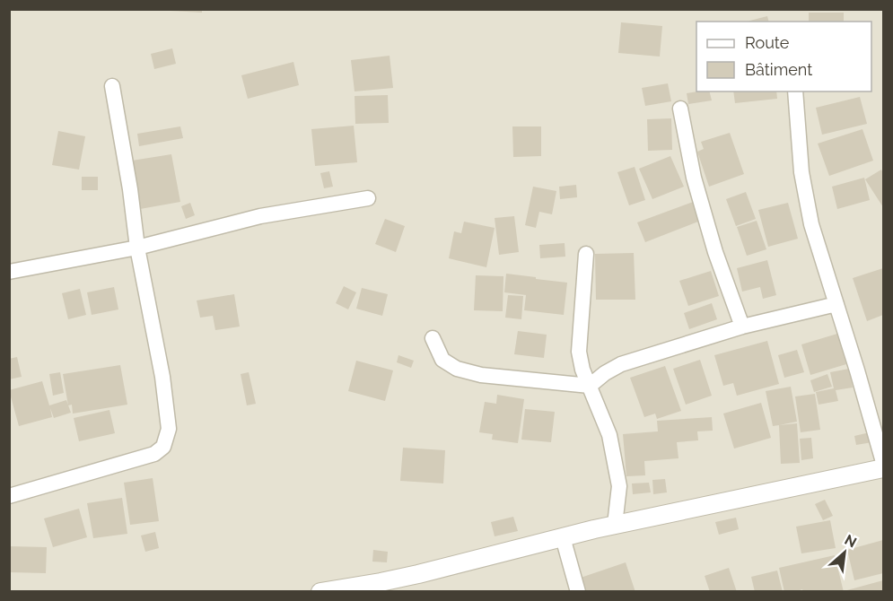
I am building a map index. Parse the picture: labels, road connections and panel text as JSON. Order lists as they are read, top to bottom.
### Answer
{
  "legend": ["Route", "Bâtiment"],
  "north": "top right"
}
